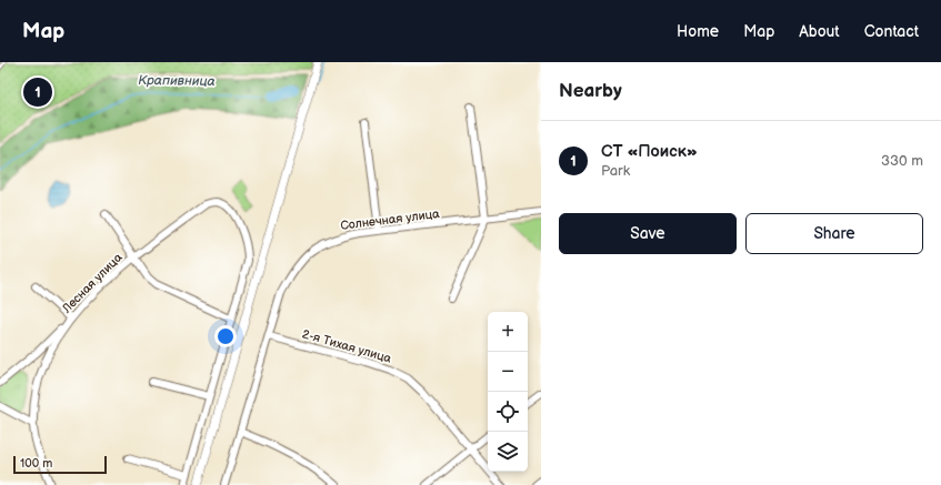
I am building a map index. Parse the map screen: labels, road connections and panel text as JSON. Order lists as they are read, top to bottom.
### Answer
{
  "streets": {
    "street": ["Солнечная улица", "Лесная улица", "2-я Тихая улица"]
  },
  "crossings": [
    ["Солнечная улица", "2-я Тихая улица"]
  ],
  "water": ["Крапивница"],
  "scale_bar": "100 m",
  "page": {
    "header": "Map",
    "nav": [
      "Home",
      "Map",
      "About",
      "Contact"
    ],
    "heading": "Nearby",
    "pins": "1",
    "list": [
      {
        "mark": "1",
        "name": "СТ «Поиск»",
        "note": "Park",
        "value": "330 m"
      }
    ],
    "buttons": ["Save", "Share"],
    "map_buttons": ["+", "−"],
    "scale": "100 m"
  }
}
